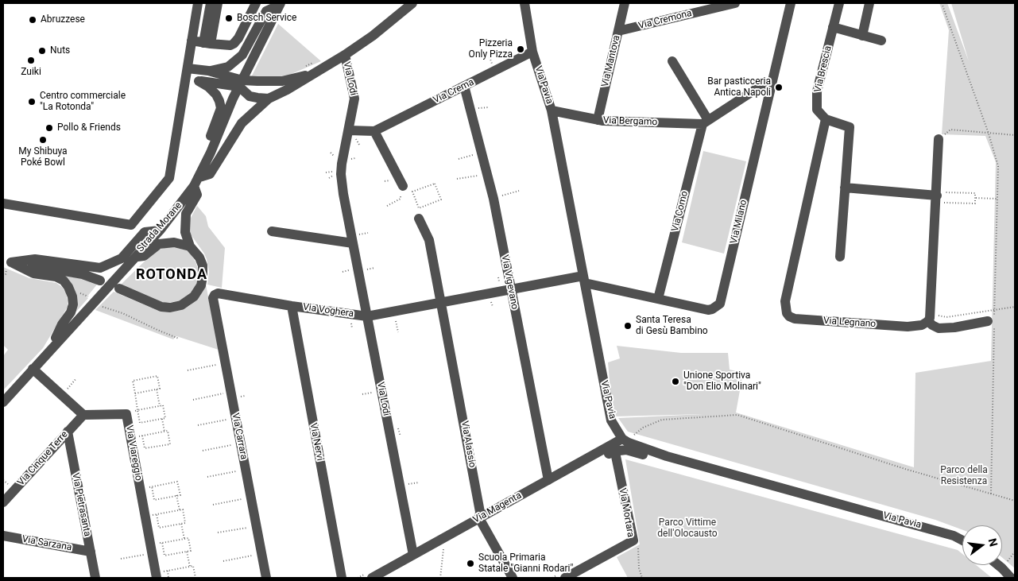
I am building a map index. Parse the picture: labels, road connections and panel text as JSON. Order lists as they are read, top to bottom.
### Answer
{
  "streets": {
    "street": [
      "Via Cremona",
      "Via Mantova",
      "Via Brescia",
      "Via Lodi",
      "Via Pavia",
      "Via Crema",
      "Via Bergamo",
      "Via Como",
      "Via Milano",
      "Strada Morane",
      "Via Vigevano",
      "Via Voghera",
      "Via Legnano",
      "Via Carrara",
      "Via Nervi",
      "Via Alassio",
      "Via Viareggio",
      "Via Cinque Terre",
      "Via Pietrasanta",
      "Via Magenta",
      "Via Mortara",
      "Via Sarzana"
    ]
  },
  "crossings": [
    ["Via Cremona", "Via Mantova"],
    ["Via Mantova", "Via Bergamo"],
    ["Via Brescia", "Via Legnano"],
    ["Via Lodi", "Via Crema"],
    ["Via Lodi", "Via Voghera"],
    ["Via Lodi", "Via Magenta"],
    ["Via Pavia", "Via Crema"],
    ["Via Pavia", "Via Bergamo"],
    ["Via Pavia", "Via Milano"],
    ["Via Pavia", "Via Voghera"],
    ["Via Pavia", "Via Magenta"],
    ["Via Crema", "Via Vigevano"],
    ["Via Bergamo", "Via Como"],
    ["Via Como", "Via Milano"],
    ["Via Milano", "Via Voghera"],
    ["Via Vigevano", "Via Voghera"],
    ["Via Vigevano", "Via Magenta"],
    ["Via Voghera", "Via Carrara"],
    ["Via Voghera", "Via Nervi"],
    ["Via Voghera", "Via Alassio"],
    ["Via Alassio", "Via Magenta"],
    ["Via Viareggio", "Via Cinque Terre"],
    ["Via Cinque Terre", "Via Pietrasanta"],
    ["Via Pietrasanta", "Via Sarzana"]
  ],
  "districts": ["ROTONDA"],
  "parks": ["Parco della Resistenza", "Parco Vittime dell'Olocausto"],
  "places": [
    "Bosch Service",
    "Abruzzese",
    "Pizzeria Only Pizza",
    "Nuts",
    "Zuiki",
    "Bar pasticceria Antica Napoli",
    "Centro commerciale \"La Rotonda\"",
    "Pollo & Friends",
    "My Shibuya Poké Bowl",
    "Santa Teresa di Gesù Bambino",
    "Unione Sportiva \"Don Elio Molinari\"",
    "Scuola Primaria Statale \"Gianni Rodari\""
  ],
  "north": "right"
}
